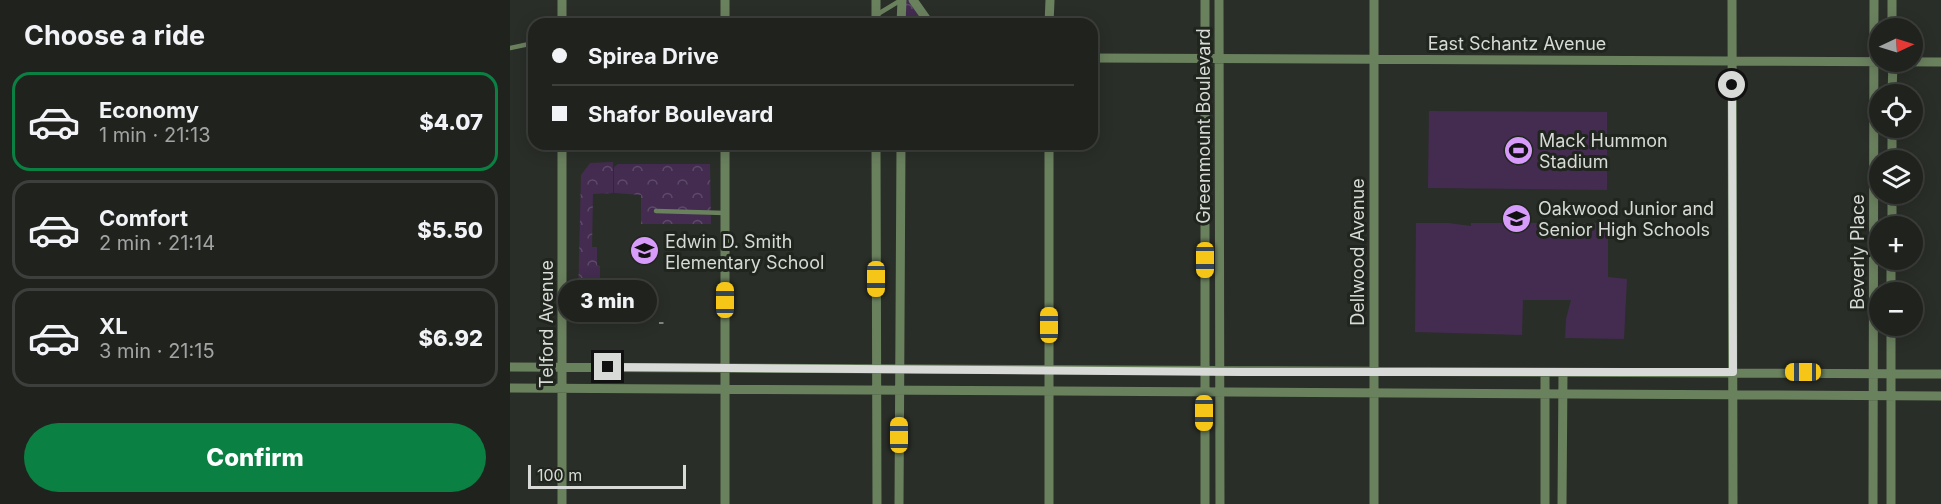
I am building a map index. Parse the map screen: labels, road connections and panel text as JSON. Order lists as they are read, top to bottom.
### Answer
{
  "streets": {
    "street": [
      "East Schantz Avenue",
      "Greenmount Boulevard",
      "Dellwood Avenue",
      "Beverly Place",
      "Telford Avenue"
    ]
  },
  "crossings": [
    ["East Schantz Avenue", "Greenmount Boulevard"],
    ["East Schantz Avenue", "Dellwood Avenue"]
  ],
  "places": {
    "sports": ["Mack Hummon Stadium"],
    "school or university": ["Oakwood Junior and Senior High Schools", "Edwin D. Smith Elementary School"]
  },
  "scale_bar": "100 m",
  "north": "right",
  "page": {
    "heading": "Choose a ride",
    "map_buttons": ["+", "−"],
    "banner": ["Spirea Drive", "Shafor Boulevard"],
    "list": [
      {
        "name": "Economy",
        "note": "1 min · 21:13",
        "value": "$4.07"
      },
      {
        "name": "Comfort",
        "note": "2 min · 21:14",
        "value": "$5.50"
      },
      {
        "name": "XL",
        "note": "3 min · 21:15",
        "value": "$6.92"
      }
    ],
    "bubble": "3 min",
    "buttons": "Confirm",
    "scale": "100 m"
  }
}
